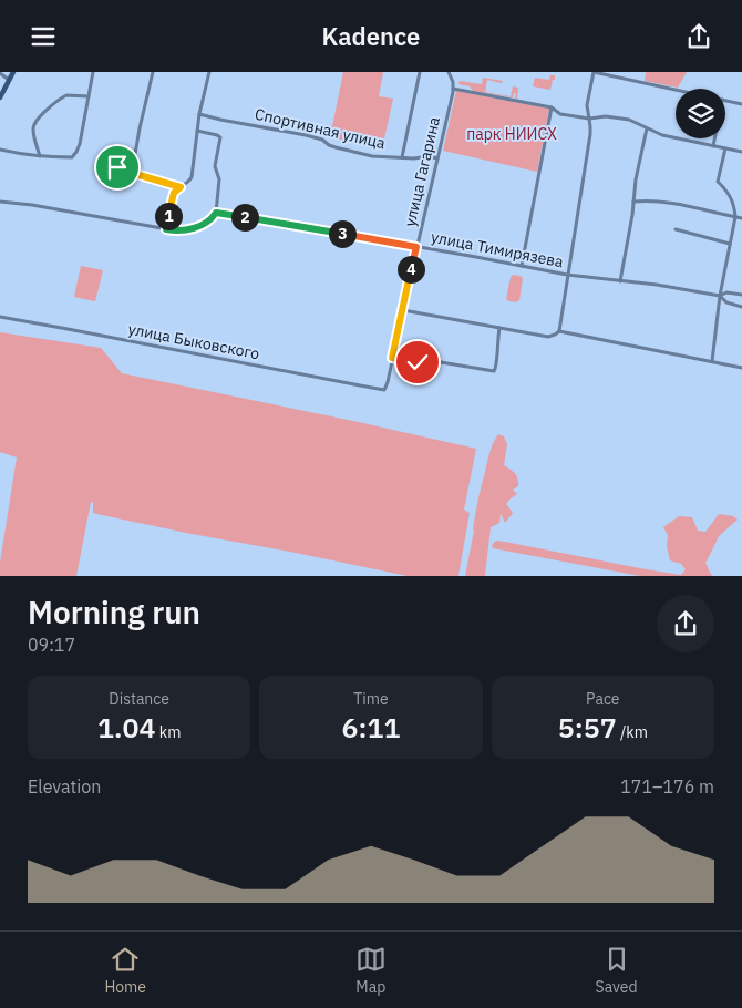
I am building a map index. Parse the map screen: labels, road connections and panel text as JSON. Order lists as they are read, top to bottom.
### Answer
{
  "streets": {
    "street": [
      "Спортивная улица",
      "улица Гагарина",
      "улица Тимирязева",
      "улица Быковского"
    ]
  },
  "crossings": [
    ["Спортивная улица", "улица Гагарина"],
    ["улица Гагарина", "улица Тимирязева"],
    ["улица Гагарина", "улица Быковского"]
  ],
  "parks": ["парк НИИСХ"],
  "page": {
    "header": "Kadence",
    "pins": [
      "1",
      "2",
      "3",
      "4"
    ],
    "heading": ["Morning run", "09:17"],
    "stats": [
      ["Distance", "1.04 km"],
      ["Time", "6:11"],
      ["Pace", "5:57 /km"]
    ],
    "chart": ["Elevation", "171–176 m"],
    "tabs": ["Home", "Map", "Saved"]
  }
}
